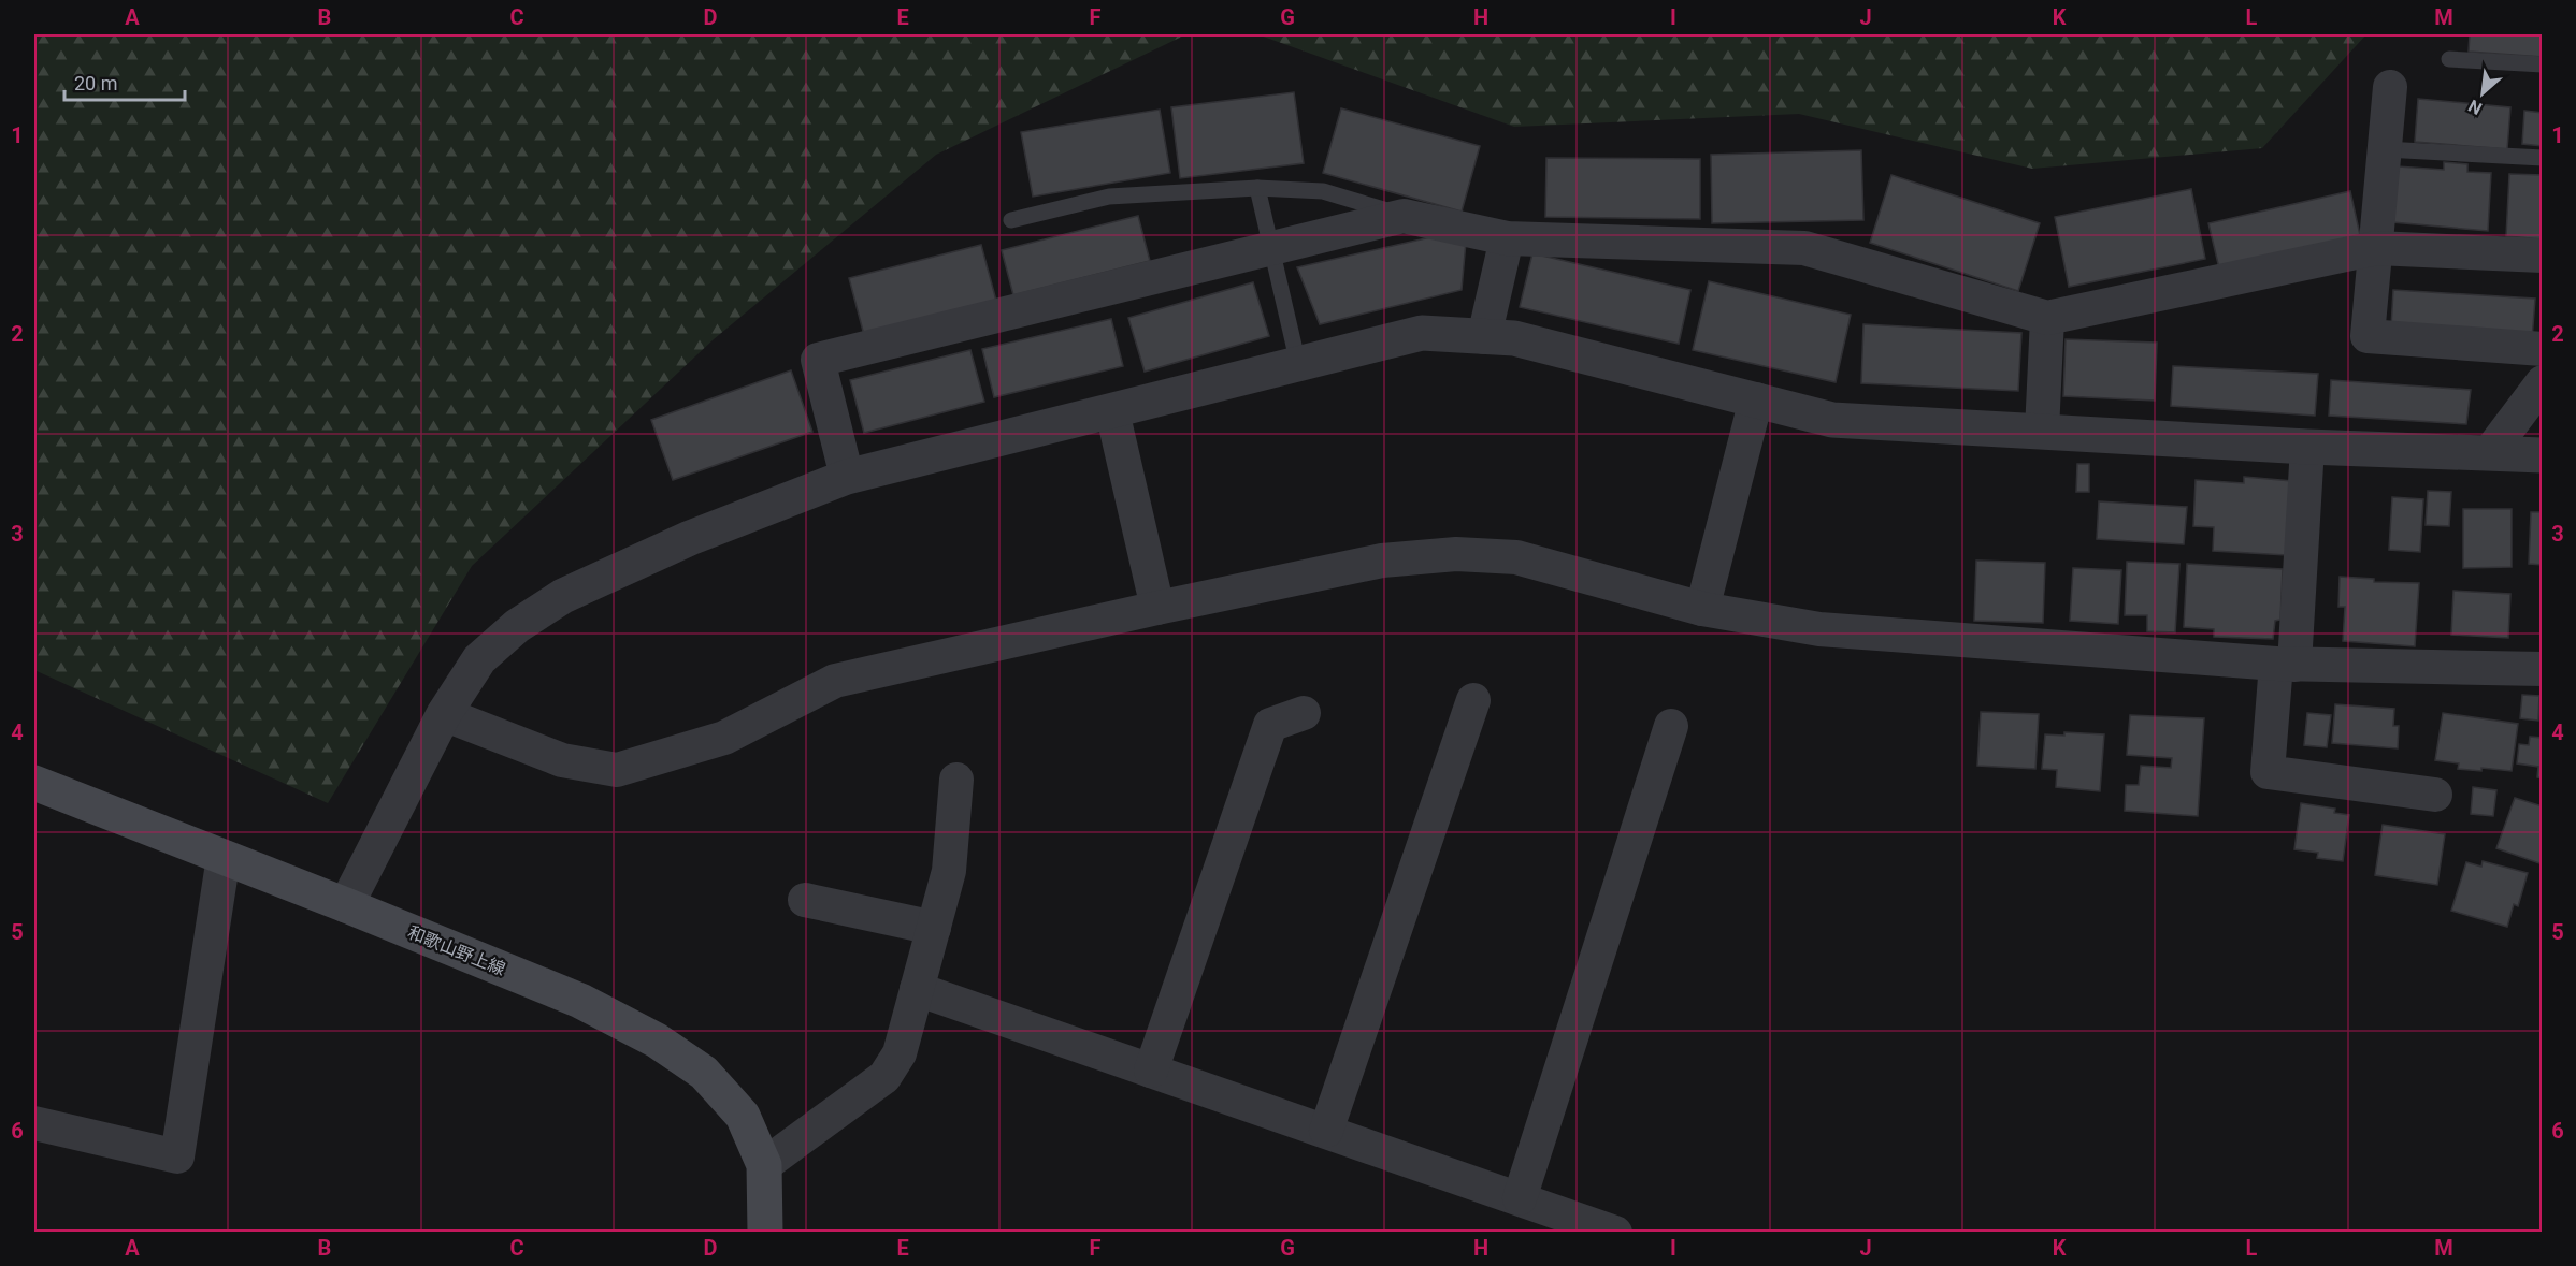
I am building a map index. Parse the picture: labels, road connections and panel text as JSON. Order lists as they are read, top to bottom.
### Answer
{
  "streets": {
    "main road": ["和歌山野上線"]
  },
  "scale_bar": "20 m",
  "north": "bottom left",
  "grid": {
    "columns": [
      "A",
      "B",
      "C",
      "D",
      "E",
      "F",
      "G",
      "H",
      "I",
      "J",
      "K",
      "L",
      "M"
    ],
    "rows": [
      "1",
      "2",
      "3",
      "4",
      "5",
      "6"
    ]
  }
}
